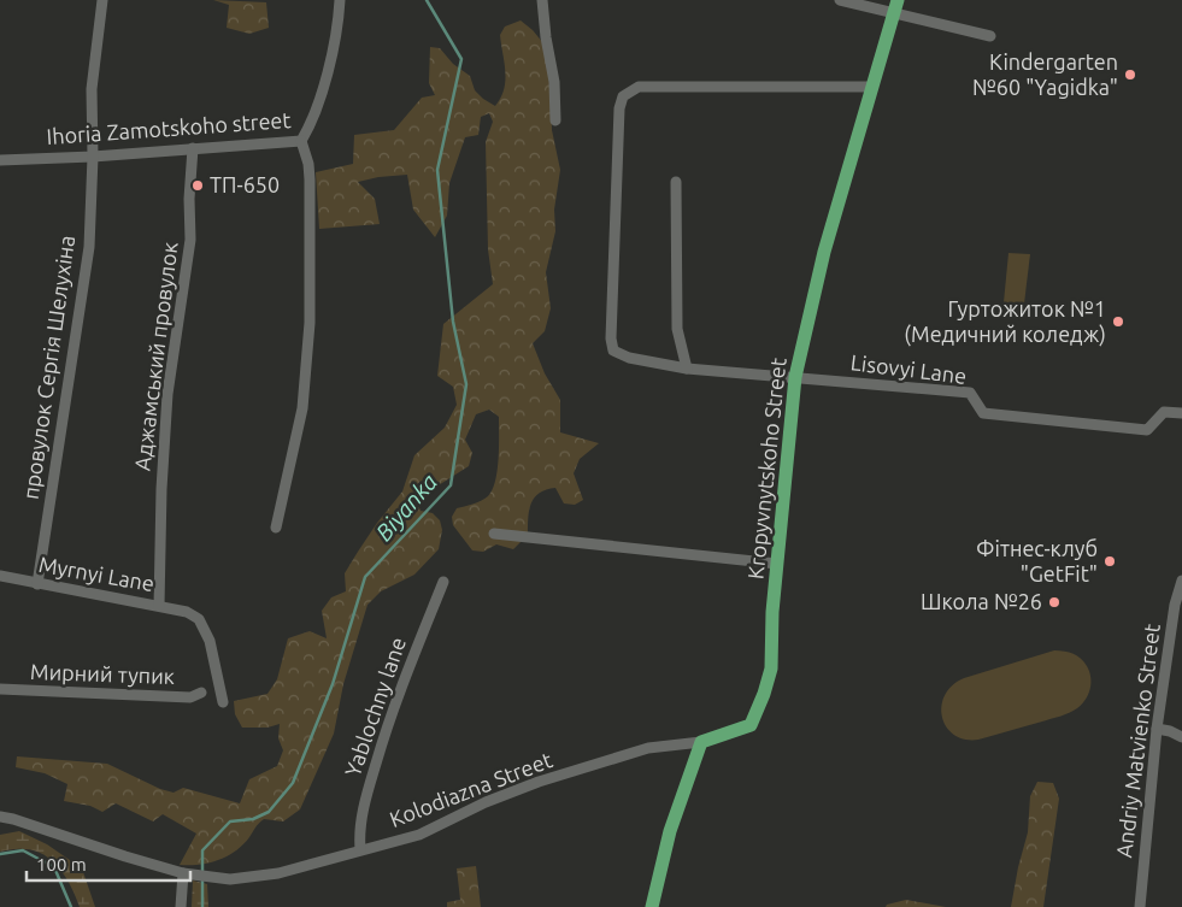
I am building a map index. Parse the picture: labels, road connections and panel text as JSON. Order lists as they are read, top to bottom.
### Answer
{
  "streets": {
    "main road": ["Kropyvnytskoho Street"],
    "street": [
      "Ihoria Zamotskoho street",
      "Аджамський провулок",
      "провулок Сергія Шелухіна",
      "Lisovyi Lane",
      "Myrnyi Lane",
      "Мирний тупик",
      "Yablochny lane",
      "Andriy Matvienko Street",
      "Kolodiazna Street"
    ]
  },
  "crossings": [
    ["Ihoria Zamotskoho street", "Аджамський провулок"],
    ["Ihoria Zamotskoho street", "провулок Сергія Шелухіна"],
    ["Аджамський провулок", "Myrnyi Lane"],
    ["провулок Сергія Шелухіна", "Myrnyi Lane"],
    ["Lisovyi Lane", "Kropyvnytskoho Street"],
    ["Kropyvnytskoho Street", "Kolodiazna Street"],
    ["Yablochny lane", "Kolodiazna Street"]
  ],
  "water": ["Biyanka"],
  "places": [
    "Kindergarten №60 \"Yagidka\"",
    "ТП-650",
    "Гуртожиток №1 (Медичний коледж)",
    "Фітнес-клуб \"GetFit\"",
    "Школа №26"
  ],
  "scale_bar": "100 m"
}
